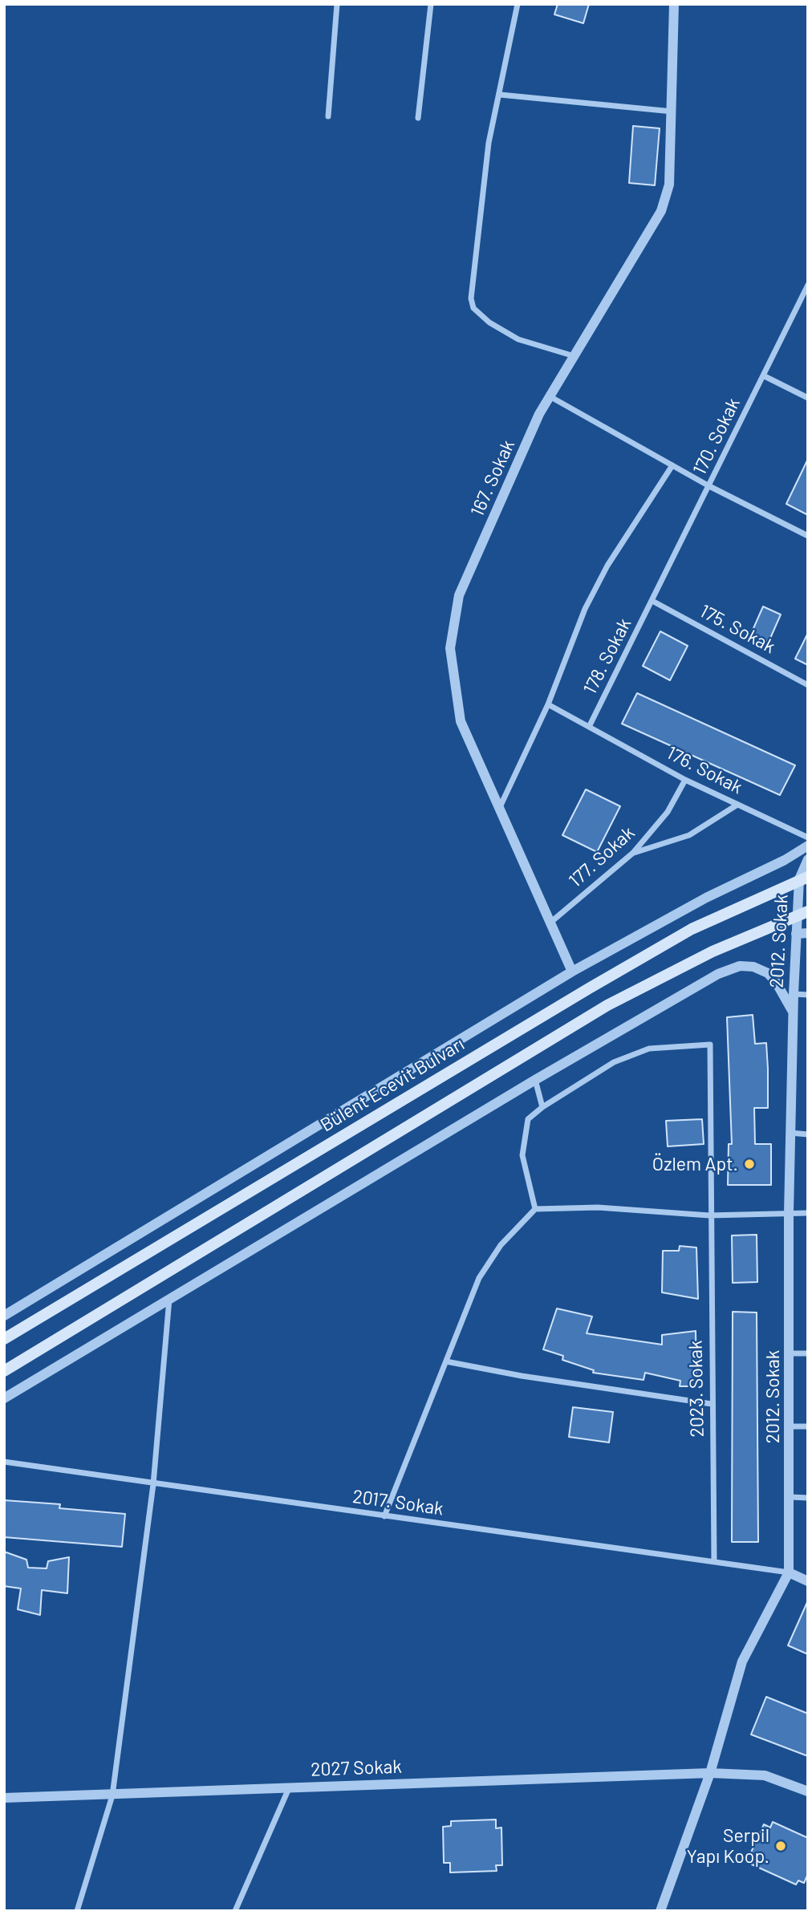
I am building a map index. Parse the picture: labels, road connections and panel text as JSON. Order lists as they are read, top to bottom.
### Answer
{
  "streets": {
    "main road": ["Bülent Ecevit Bulvarı"],
    "street": [
      "170. Sokak",
      "167. Sokak",
      "175. Sokak",
      "178. Sokak",
      "176. Sokak",
      "177. Sokak",
      "2012. Sokak",
      "2023. Sokak",
      "2017. Sokak",
      "2027 Sokak"
    ]
  },
  "crossings": [
    ["170. Sokak", "175. Sokak"],
    ["170. Sokak", "178. Sokak"],
    ["167. Sokak", "177. Sokak"],
    ["175. Sokak", "178. Sokak"],
    ["178. Sokak", "176. Sokak"],
    ["176. Sokak", "177. Sokak"],
    ["2012. Sokak", "Bülent Ecevit Bulvarı"],
    ["2012. Sokak", "2017. Sokak"],
    ["2012. Sokak", "2027 Sokak"],
    ["2023. Sokak", "2017. Sokak"]
  ],
  "places": ["Özlem Apt.", "Serpil Yapı Koop."]
}
